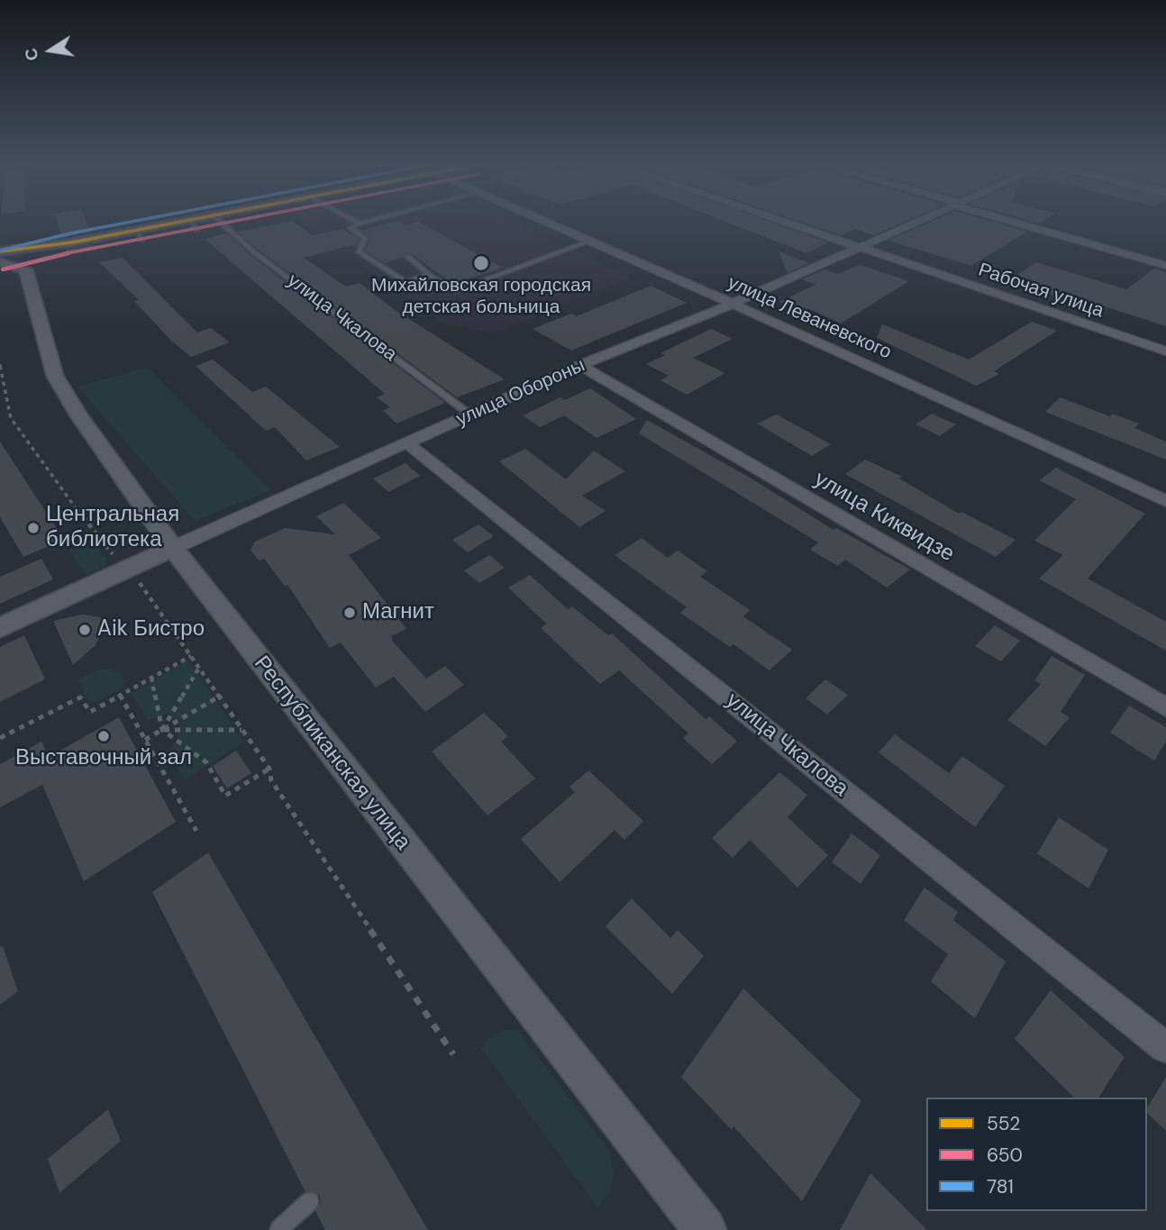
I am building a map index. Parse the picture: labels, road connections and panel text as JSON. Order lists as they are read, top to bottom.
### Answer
{
  "streets": {
    "street": [
      "Рабочая улица",
      "улица Чкалова",
      "улица Леваневского",
      "улица Обороны",
      "улица Киквидзе",
      "Республиканская улица"
    ]
  },
  "crossings": [
    ["Рабочая улица", "улица Обороны"],
    ["улица Чкалова", "улица Обороны"],
    ["улица Леваневского", "улица Обороны"],
    ["улица Обороны", "улица Киквидзе"],
    ["улица Обороны", "Республиканская улица"]
  ],
  "places": [
    "Михайловская городская детская больница",
    "Центральная библиотека",
    "Магнит",
    "Aik Бистро",
    "Выставочный зал"
  ],
  "lines": ["transit line 552", "transit line 650", "transit line 781"],
  "legend": ["552", "650", "781"],
  "north": "left"
}
